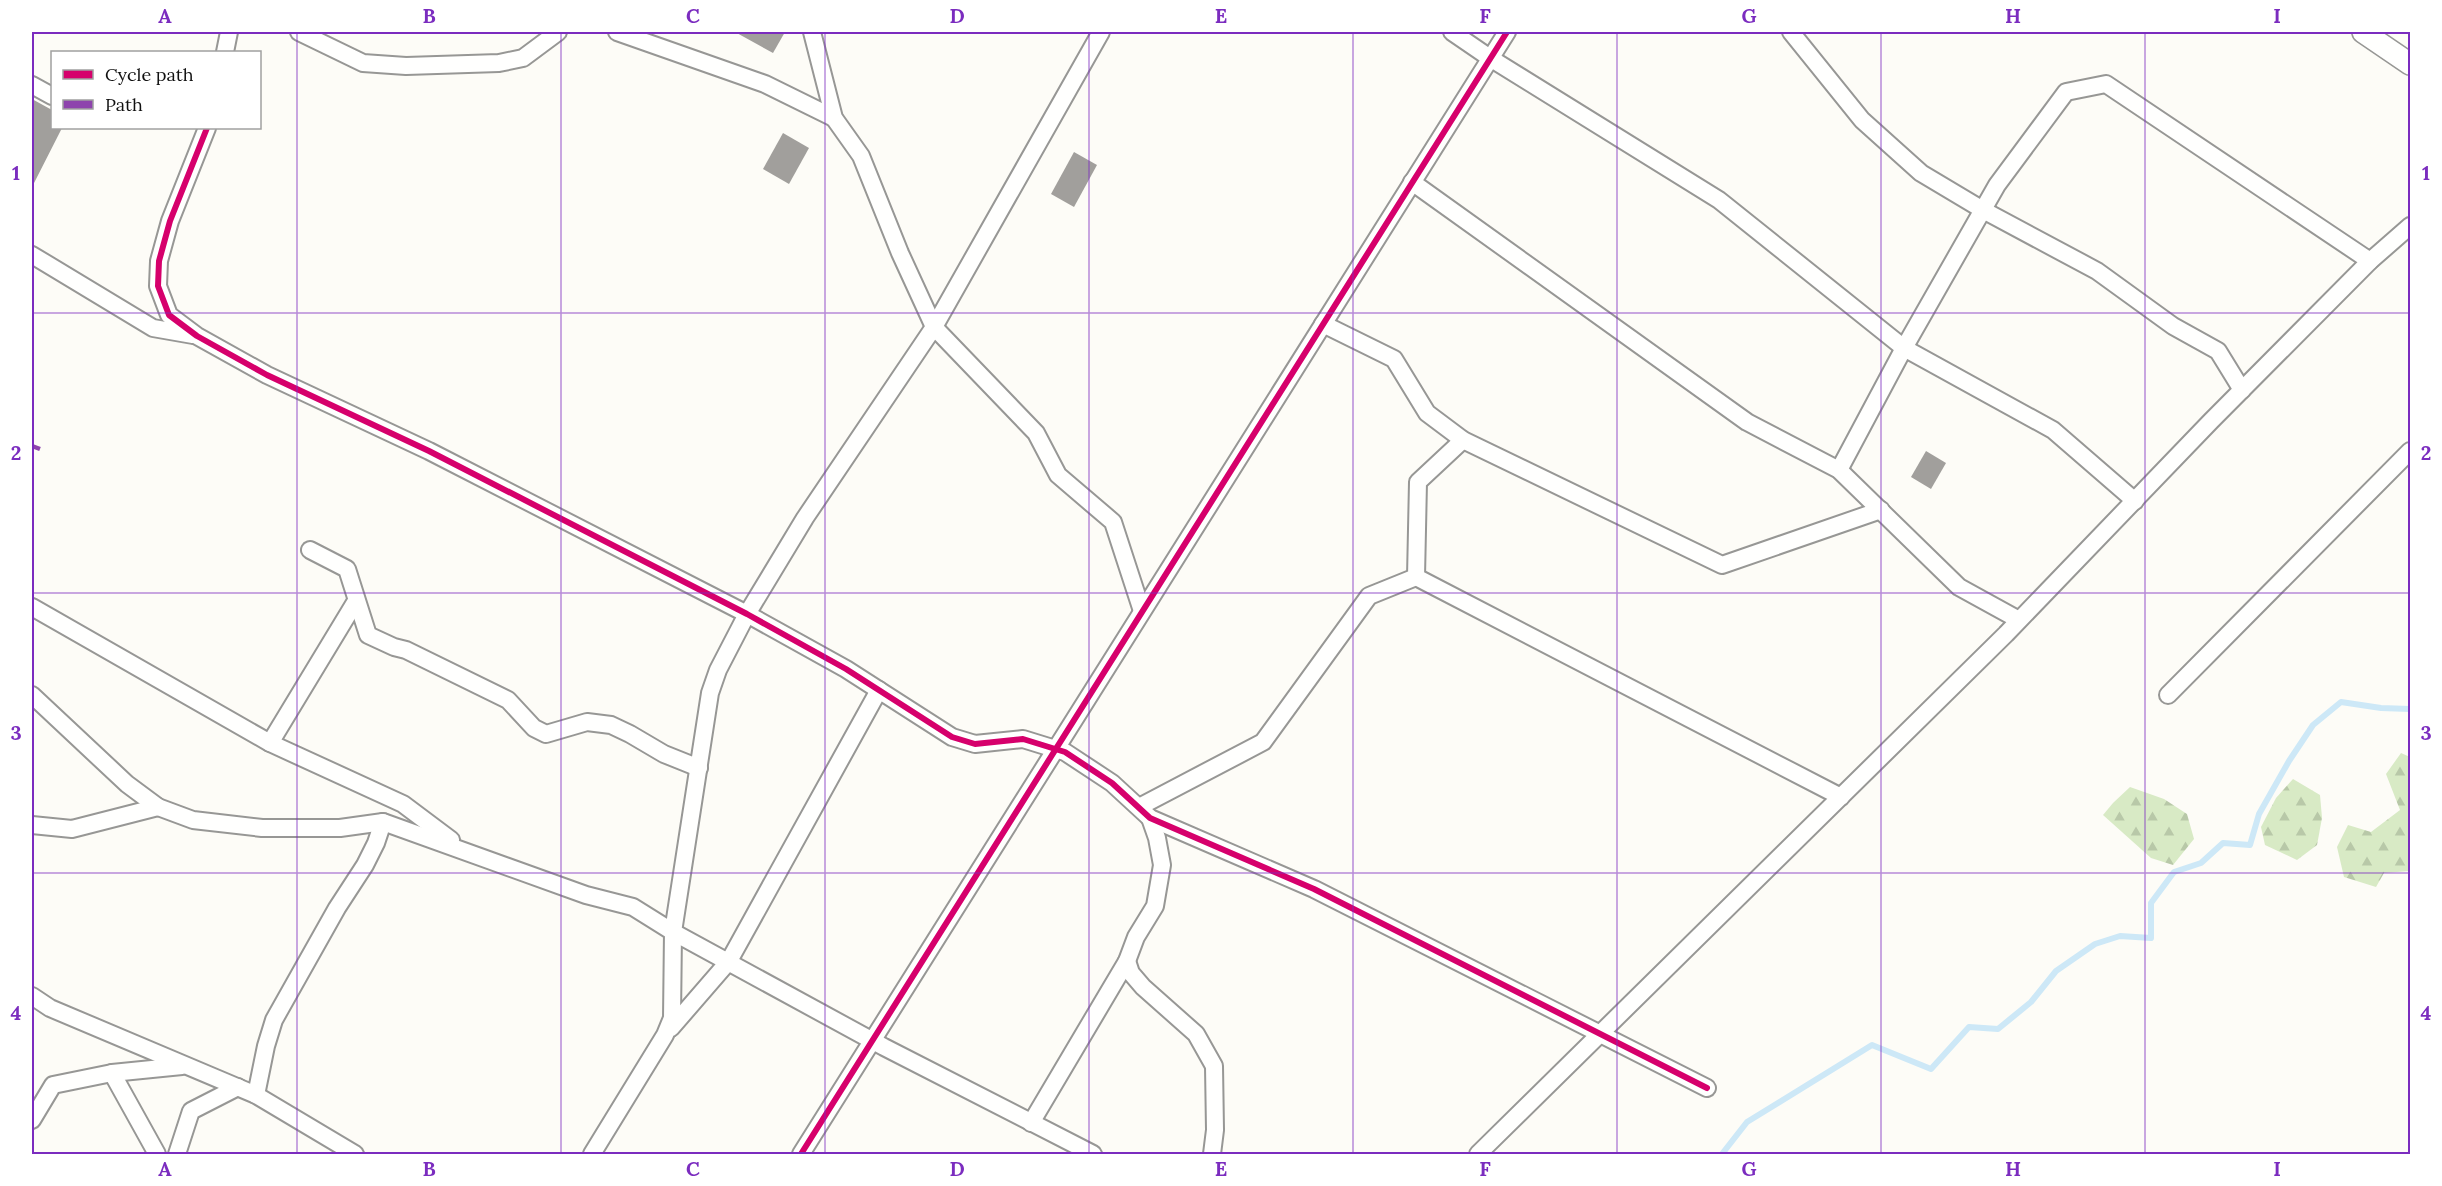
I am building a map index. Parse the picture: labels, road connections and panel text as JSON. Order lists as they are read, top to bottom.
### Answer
{
  "legend": ["Cycle path", "Path"],
  "grid": {
    "columns": [
      "A",
      "B",
      "C",
      "D",
      "E",
      "F",
      "G",
      "H",
      "I"
    ],
    "rows": [
      "1",
      "2",
      "3",
      "4"
    ]
  }
}
